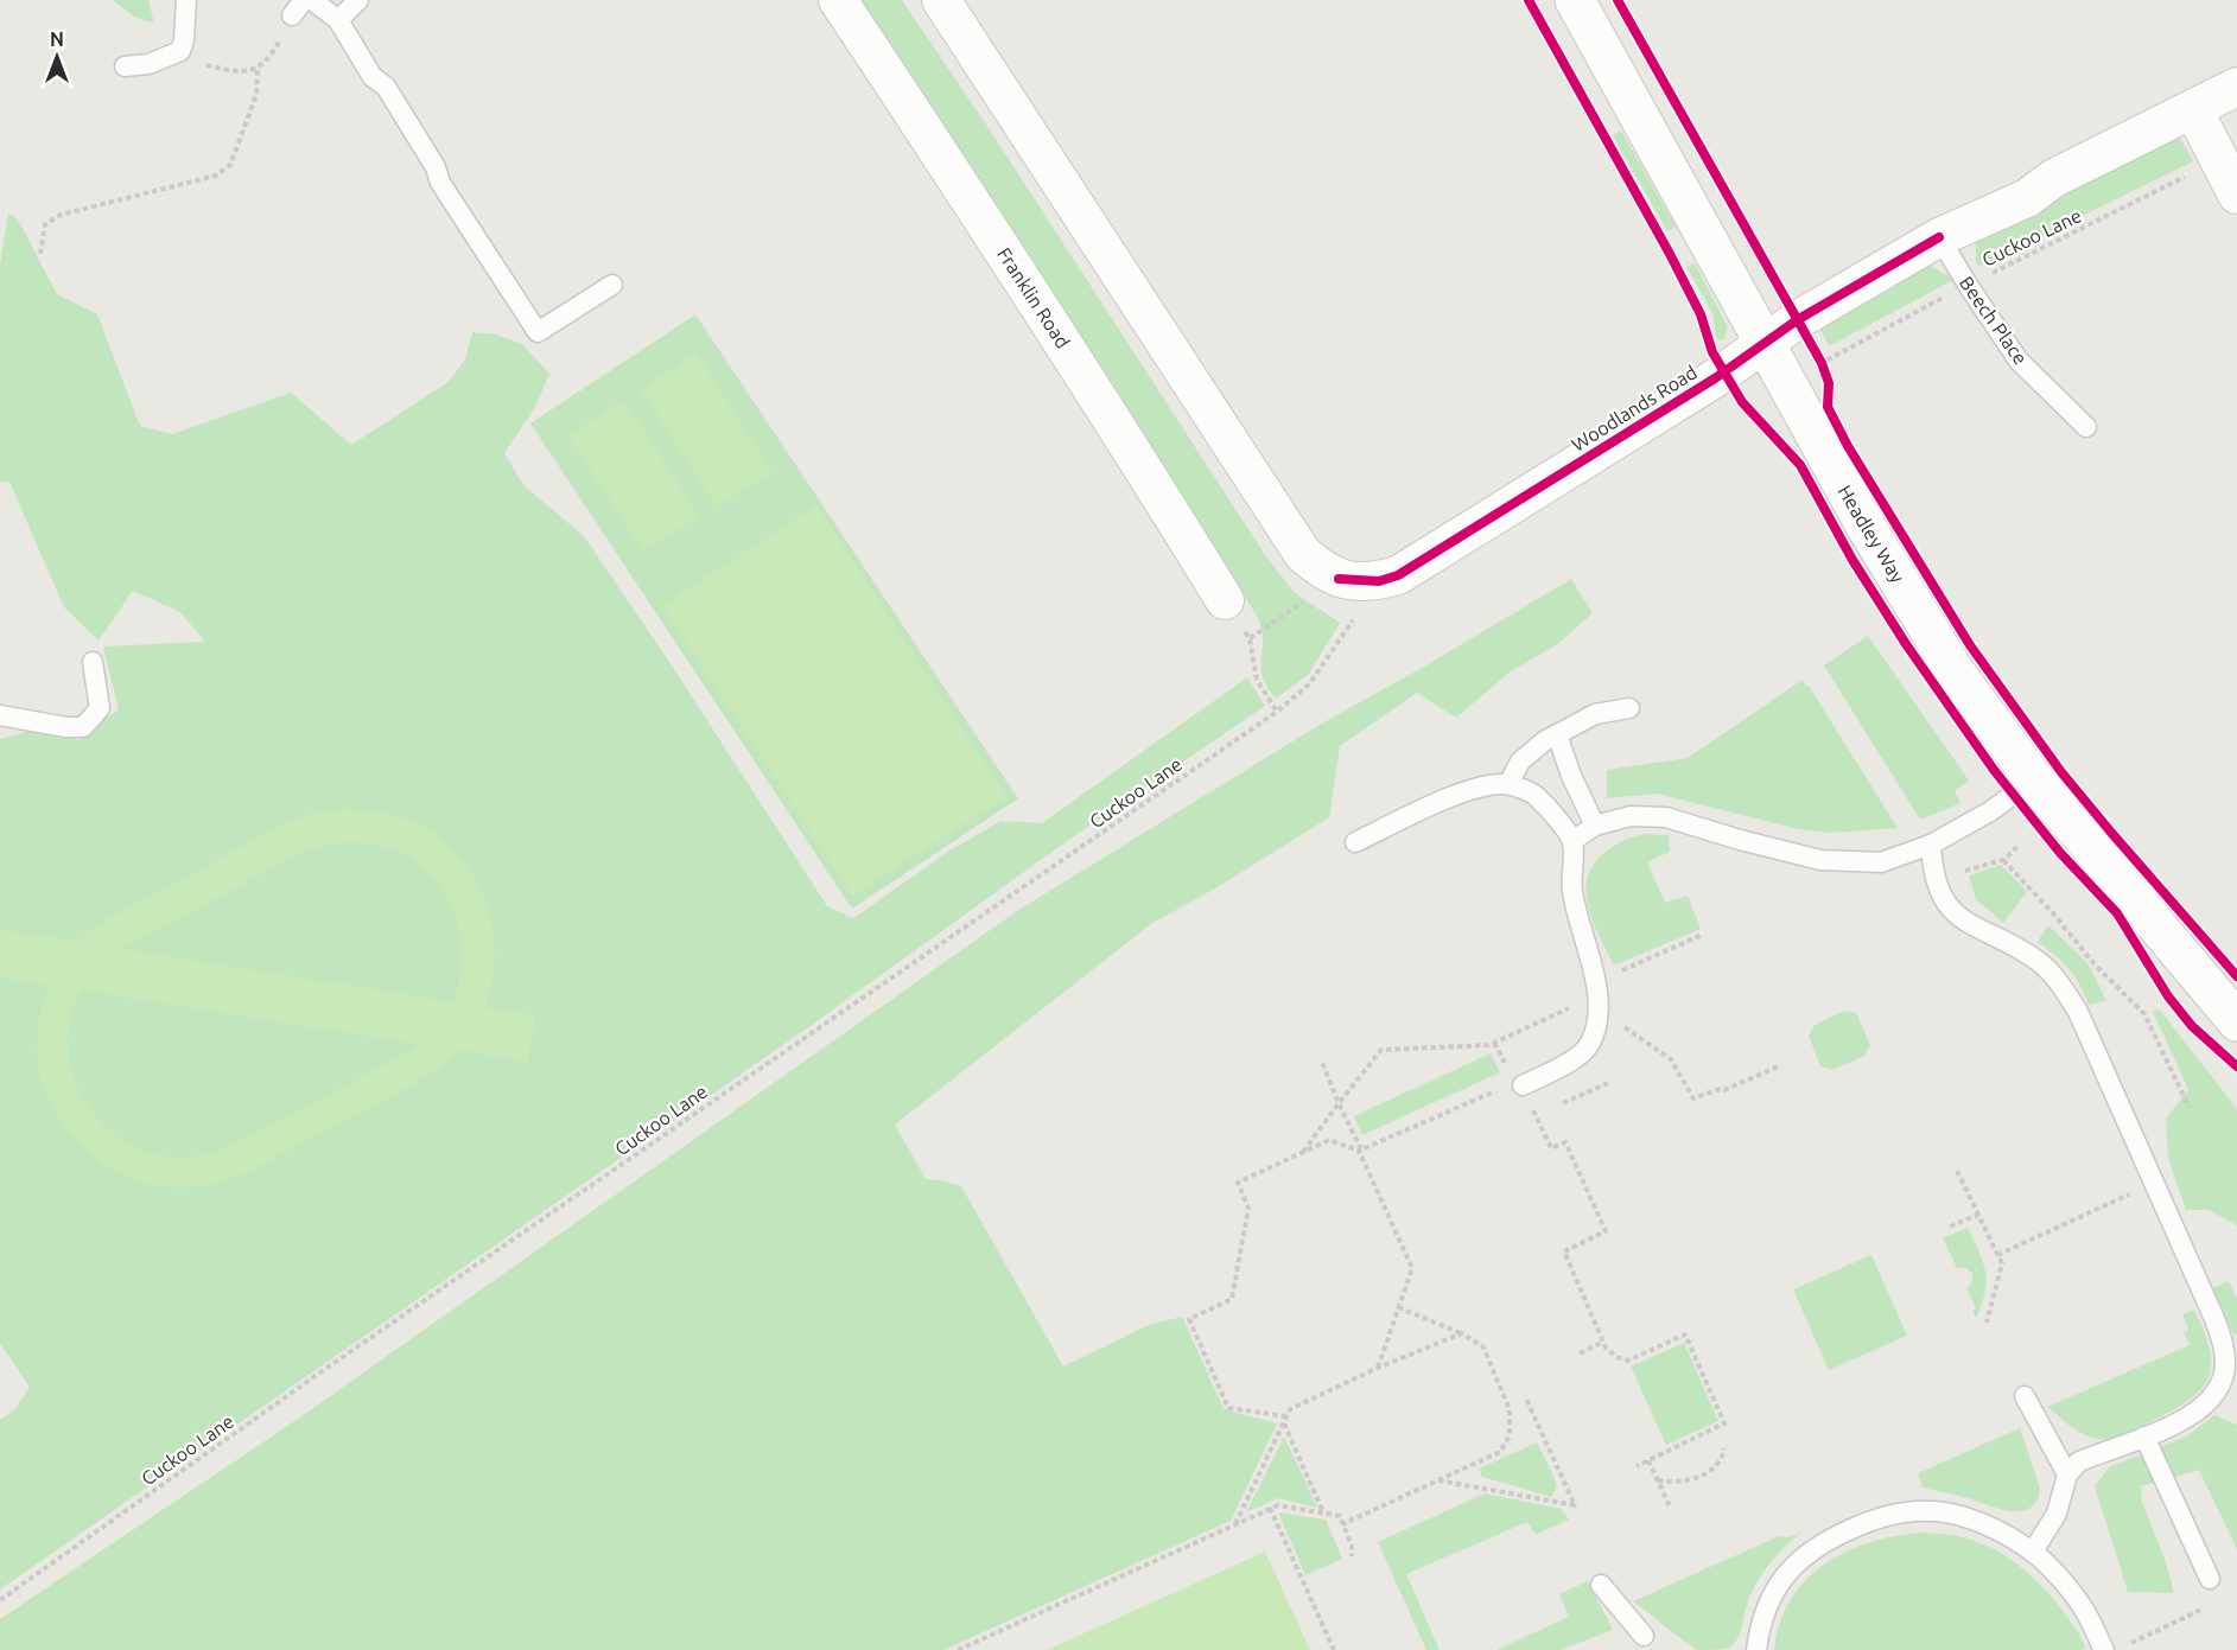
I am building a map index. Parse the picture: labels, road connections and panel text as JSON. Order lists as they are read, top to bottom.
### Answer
{
  "streets": {
    "main road": ["Headley Way"],
    "street": ["Franklin Road", "Woodlands Road"],
    "lane": ["Beech Place"],
    "path": ["Cuckoo Lane"]
  },
  "crossings": [
    ["Cuckoo Lane", "Beech Place"],
    ["Beech Place", "Woodlands Road"],
    ["Woodlands Road", "Headley Way"]
  ],
  "north": "top"
}
